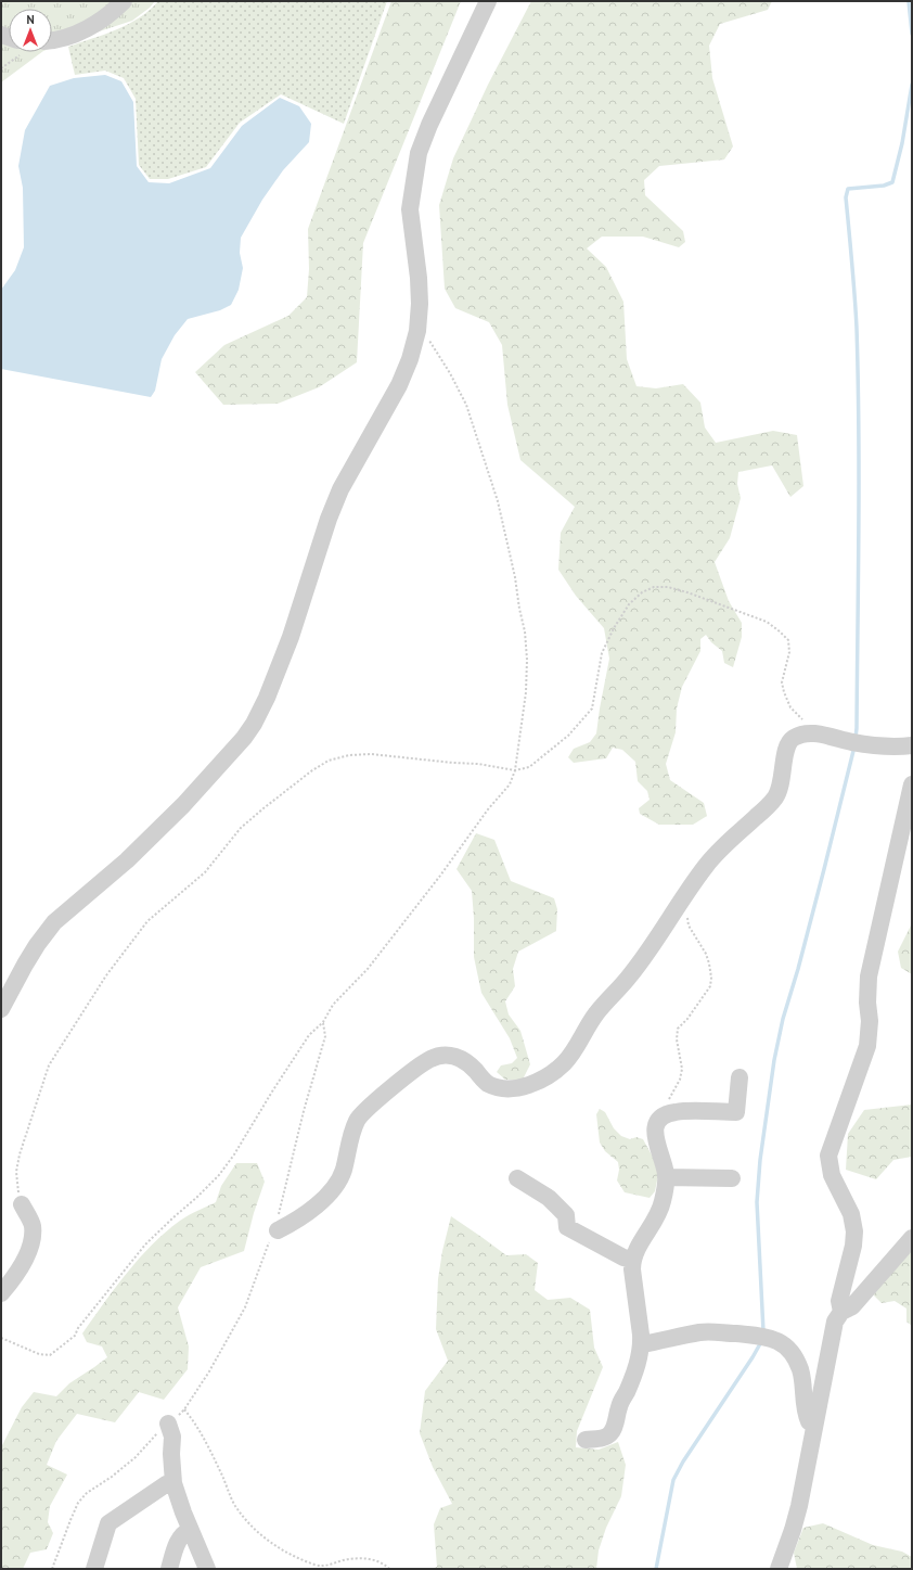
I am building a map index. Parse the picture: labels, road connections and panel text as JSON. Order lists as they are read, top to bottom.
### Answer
{
  "north": "top"
}
